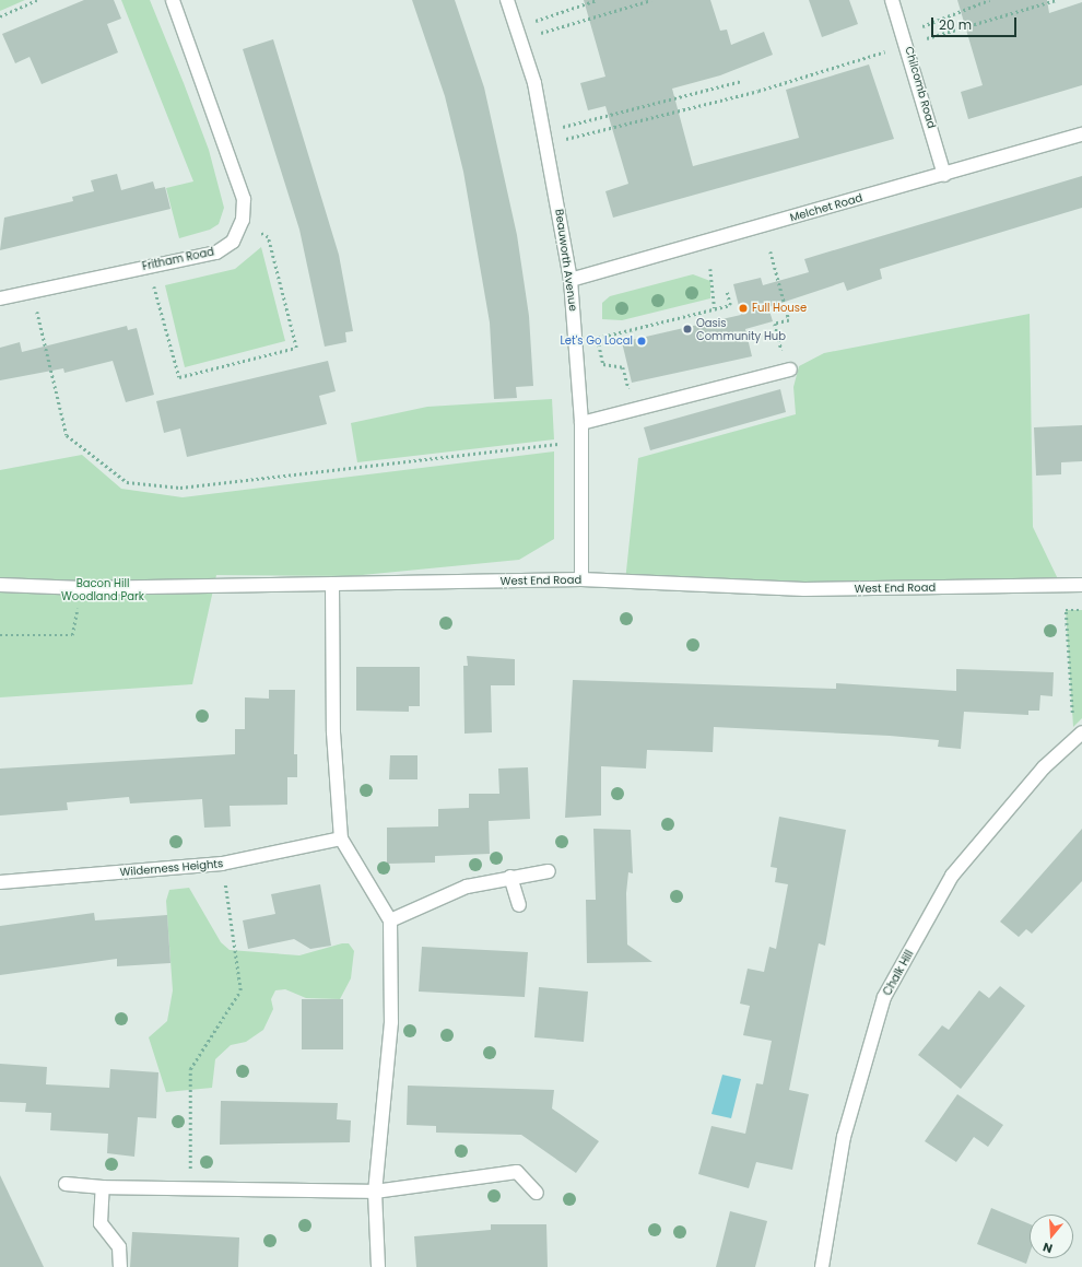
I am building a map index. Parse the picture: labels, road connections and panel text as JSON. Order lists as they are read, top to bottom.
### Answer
{
  "streets": {
    "street": [
      "Chilcomb Road",
      "Melchet Road",
      "Fritham Road",
      "Beauworth Avenue",
      "West End Road",
      "Wilderness Heights",
      "Chalk Hill"
    ]
  },
  "crossings": [
    ["Chilcomb Road", "Melchet Road"],
    ["Melchet Road", "Beauworth Avenue"],
    ["Beauworth Avenue", "West End Road"]
  ],
  "parks": ["Bacon Hill Woodland Park"],
  "places": ["Full House", "Oasis Community Hub", "Let's Go Local"],
  "scale_bar": "20 m",
  "north": "bottom"
}
